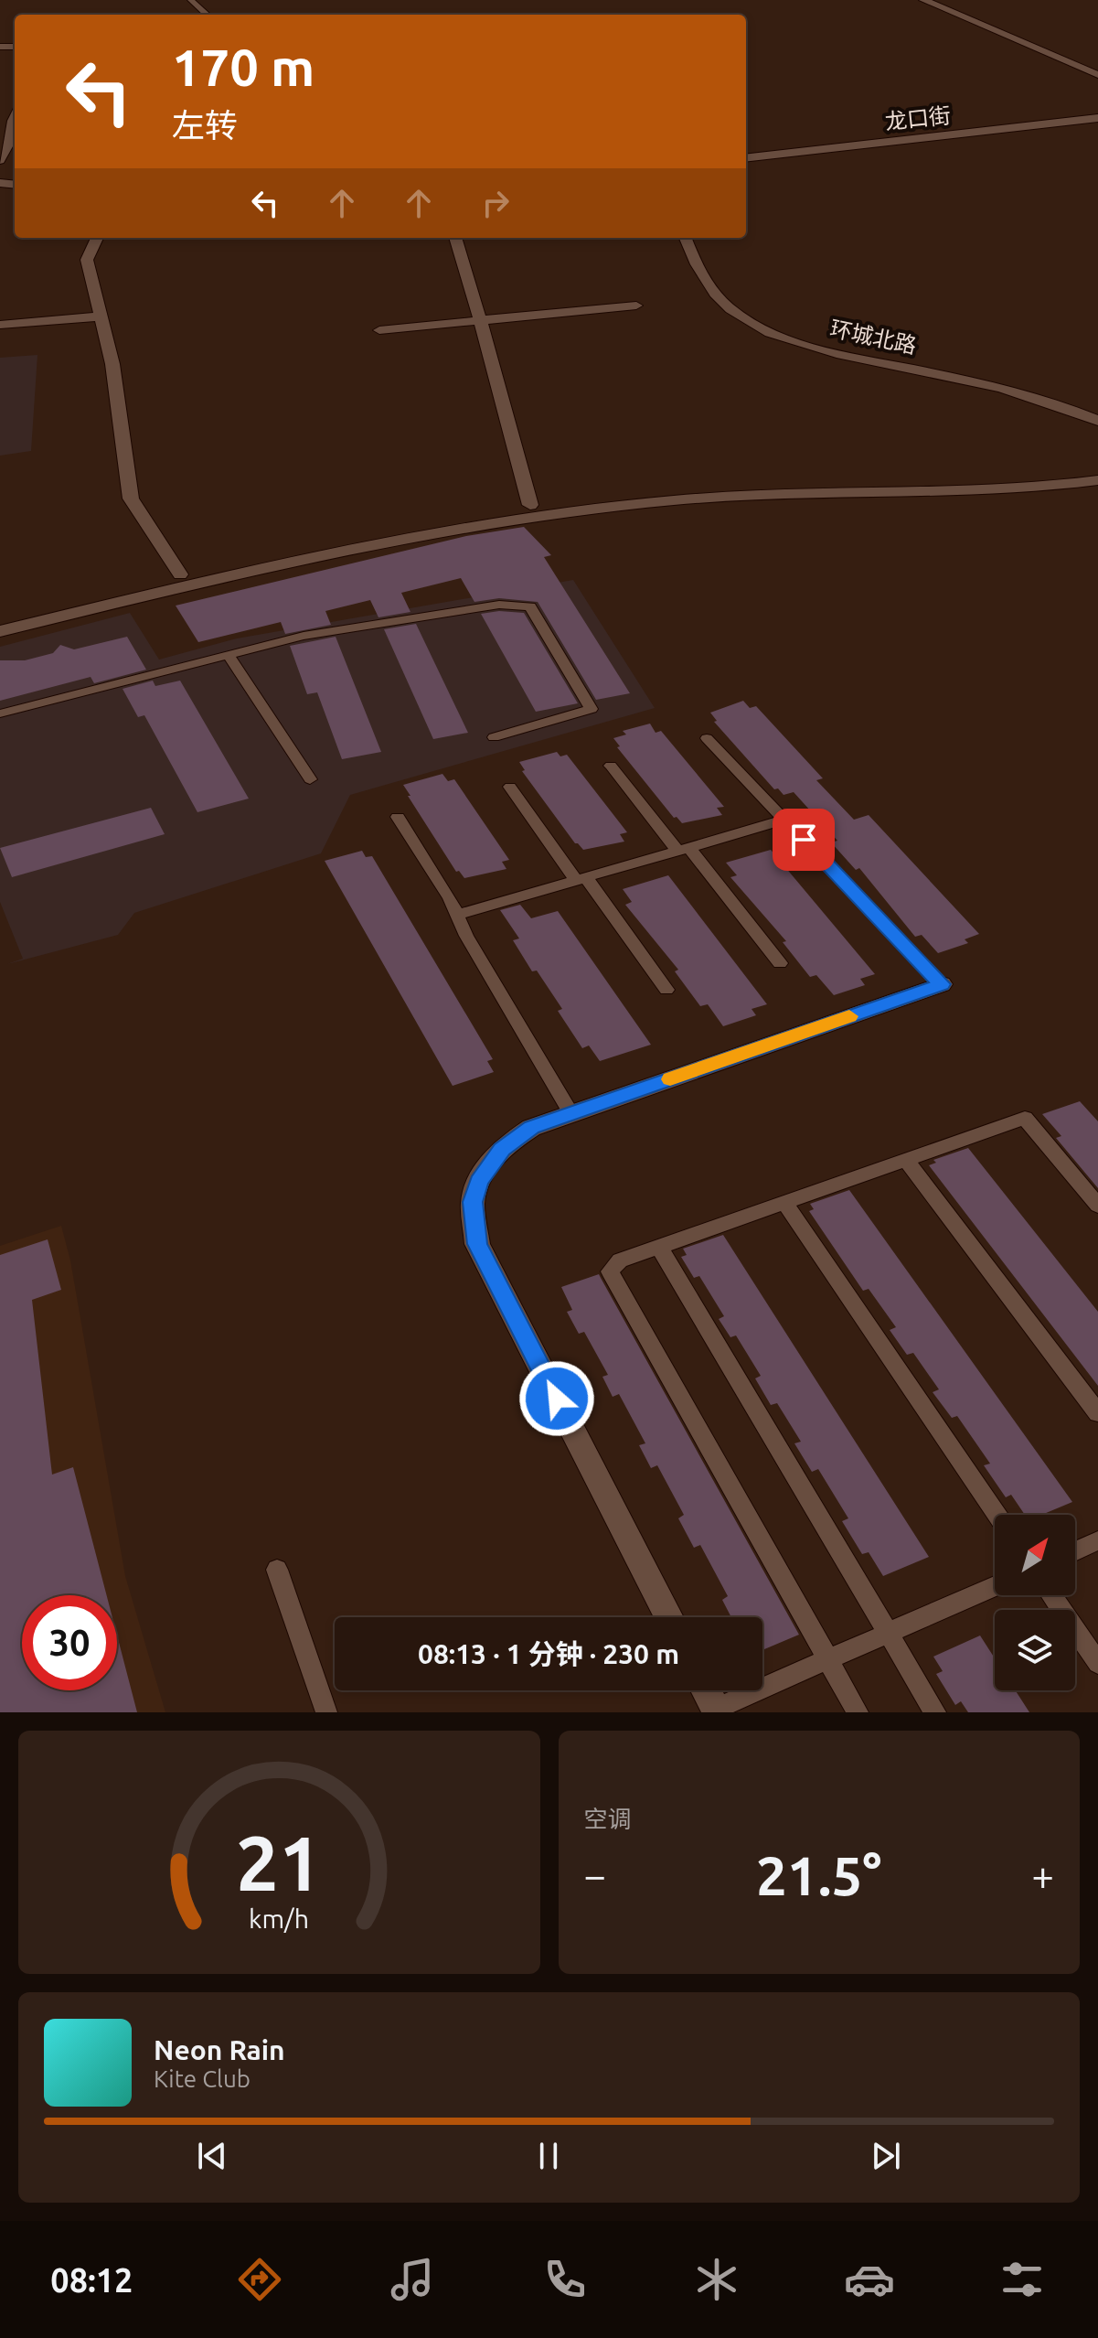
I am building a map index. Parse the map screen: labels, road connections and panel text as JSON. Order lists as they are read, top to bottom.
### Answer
{
  "streets": {
    "street": ["龙口街", "环城北路"]
  },
  "north": "top right",
  "page": {
    "turn": ["170 m", "左转"],
    "limit": "30",
    "trip": "08:13 · 1 分钟 · 230 m",
    "tile": "空调",
    "heat": ["−", "21.5°", "+"],
    "song": ["Neon Rain", "Kite Club"],
    "tabs": "08:12",
    "gauge": ["21", "km/h"]
  }
}
